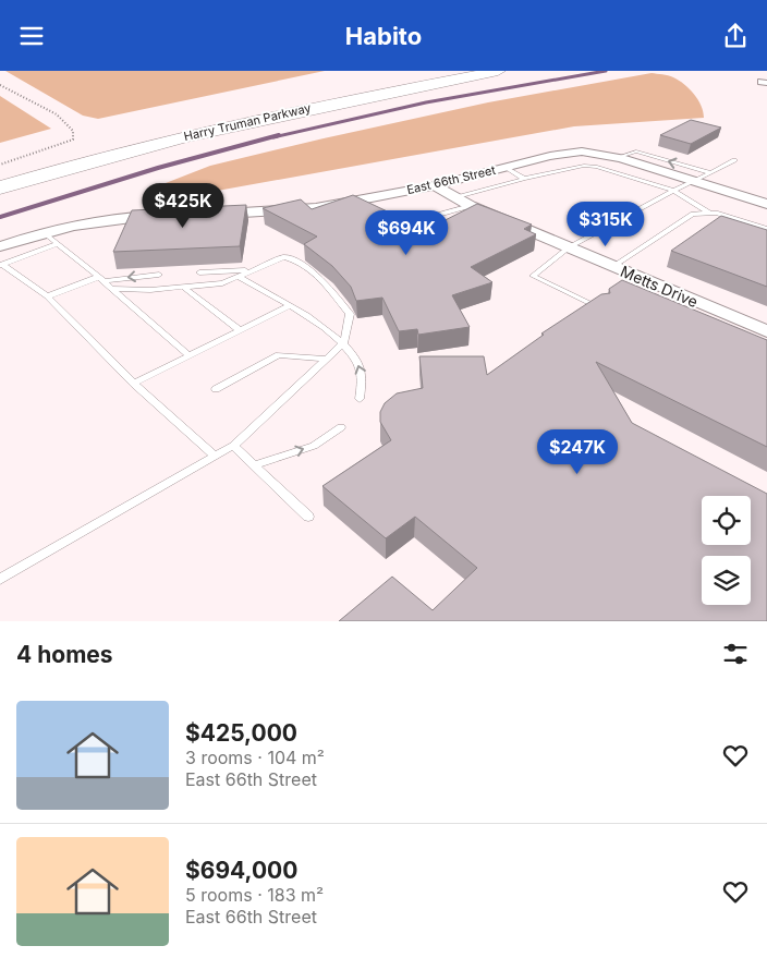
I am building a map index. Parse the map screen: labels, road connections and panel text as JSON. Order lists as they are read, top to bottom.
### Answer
{
  "streets": {
    "highway": ["Harry Truman Parkway"],
    "street": ["East 66th Street", "Metts Drive"]
  },
  "crossings": [
    ["East 66th Street", "Metts Drive"]
  ],
  "page": {
    "header": "Habito",
    "price": [
      "$425K",
      "$315K",
      "$694K",
      "$247K"
    ],
    "heading": "4 homes",
    "list": [
      {
        "name": "$425,000",
        "note": "3 rooms · 104 m² · East 66th Street"
      },
      {
        "name": "$694,000",
        "note": "5 rooms · 183 m² · East 66th Street"
      }
    ]
  }
}
